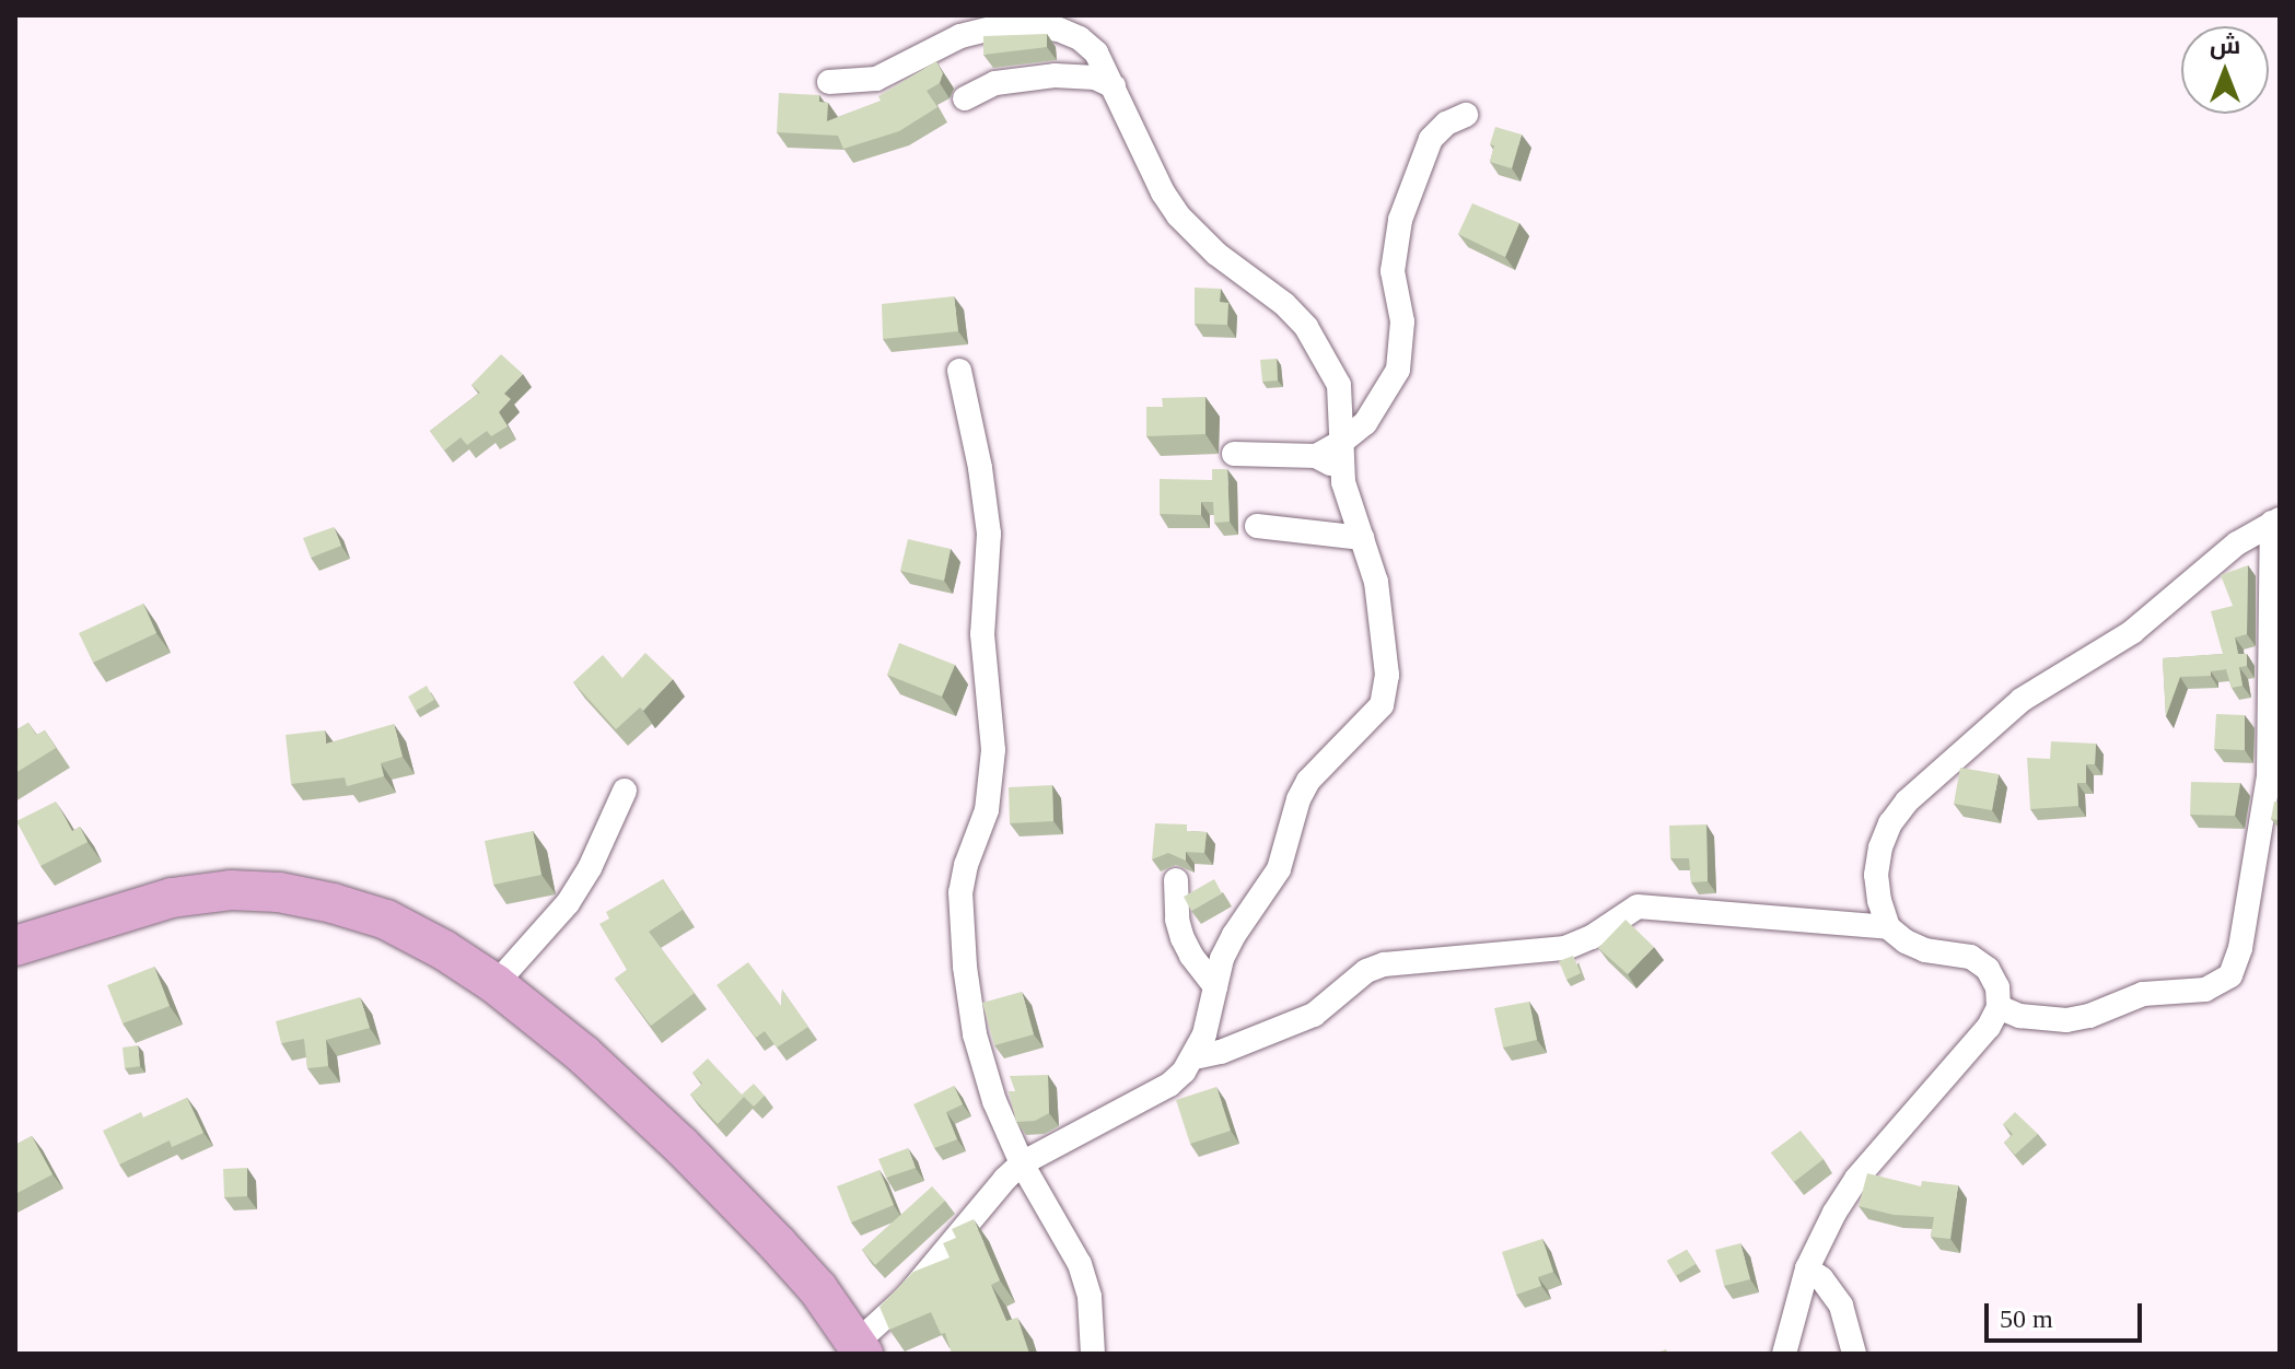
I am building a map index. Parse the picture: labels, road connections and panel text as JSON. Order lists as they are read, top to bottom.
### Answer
{
  "scale_bar": "50 m",
  "north": "top"
}
